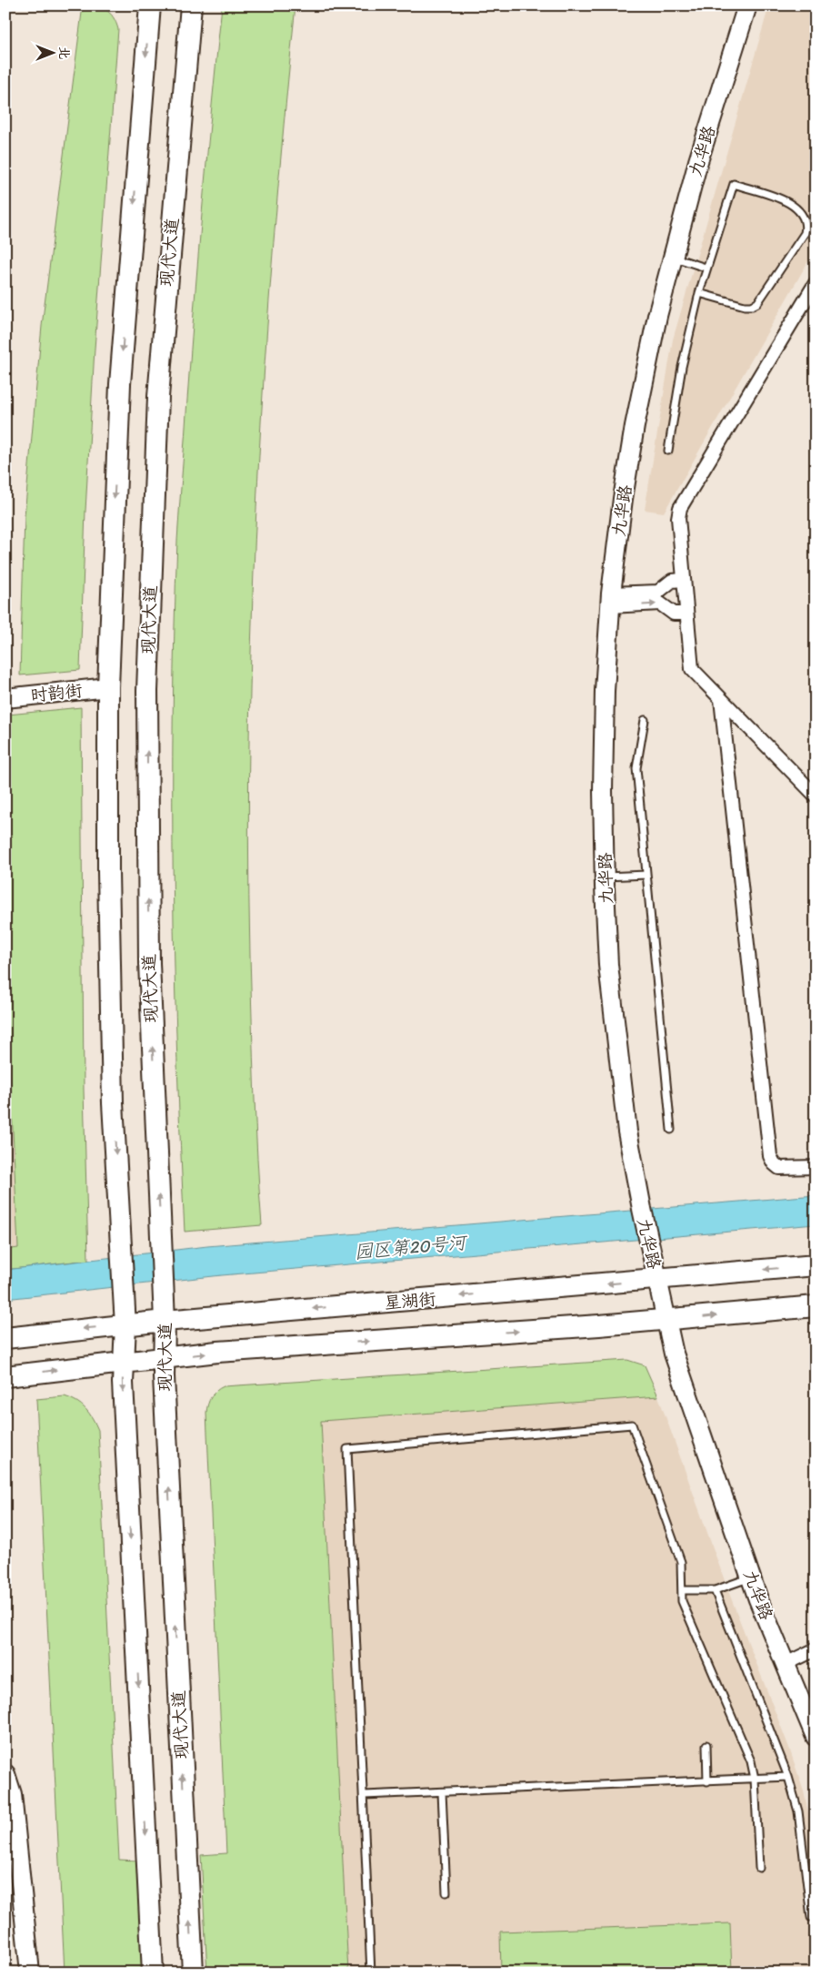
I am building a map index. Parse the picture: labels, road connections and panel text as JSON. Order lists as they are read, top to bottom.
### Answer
{
  "streets": {
    "main road": ["现代大道", "星湖街"],
    "street": ["九华路", "时韵街"]
  },
  "crossings": [
    ["九华路", "星湖街"],
    ["现代大道", "星湖街"]
  ],
  "water": ["园区第20号河"],
  "north": "right"
}
